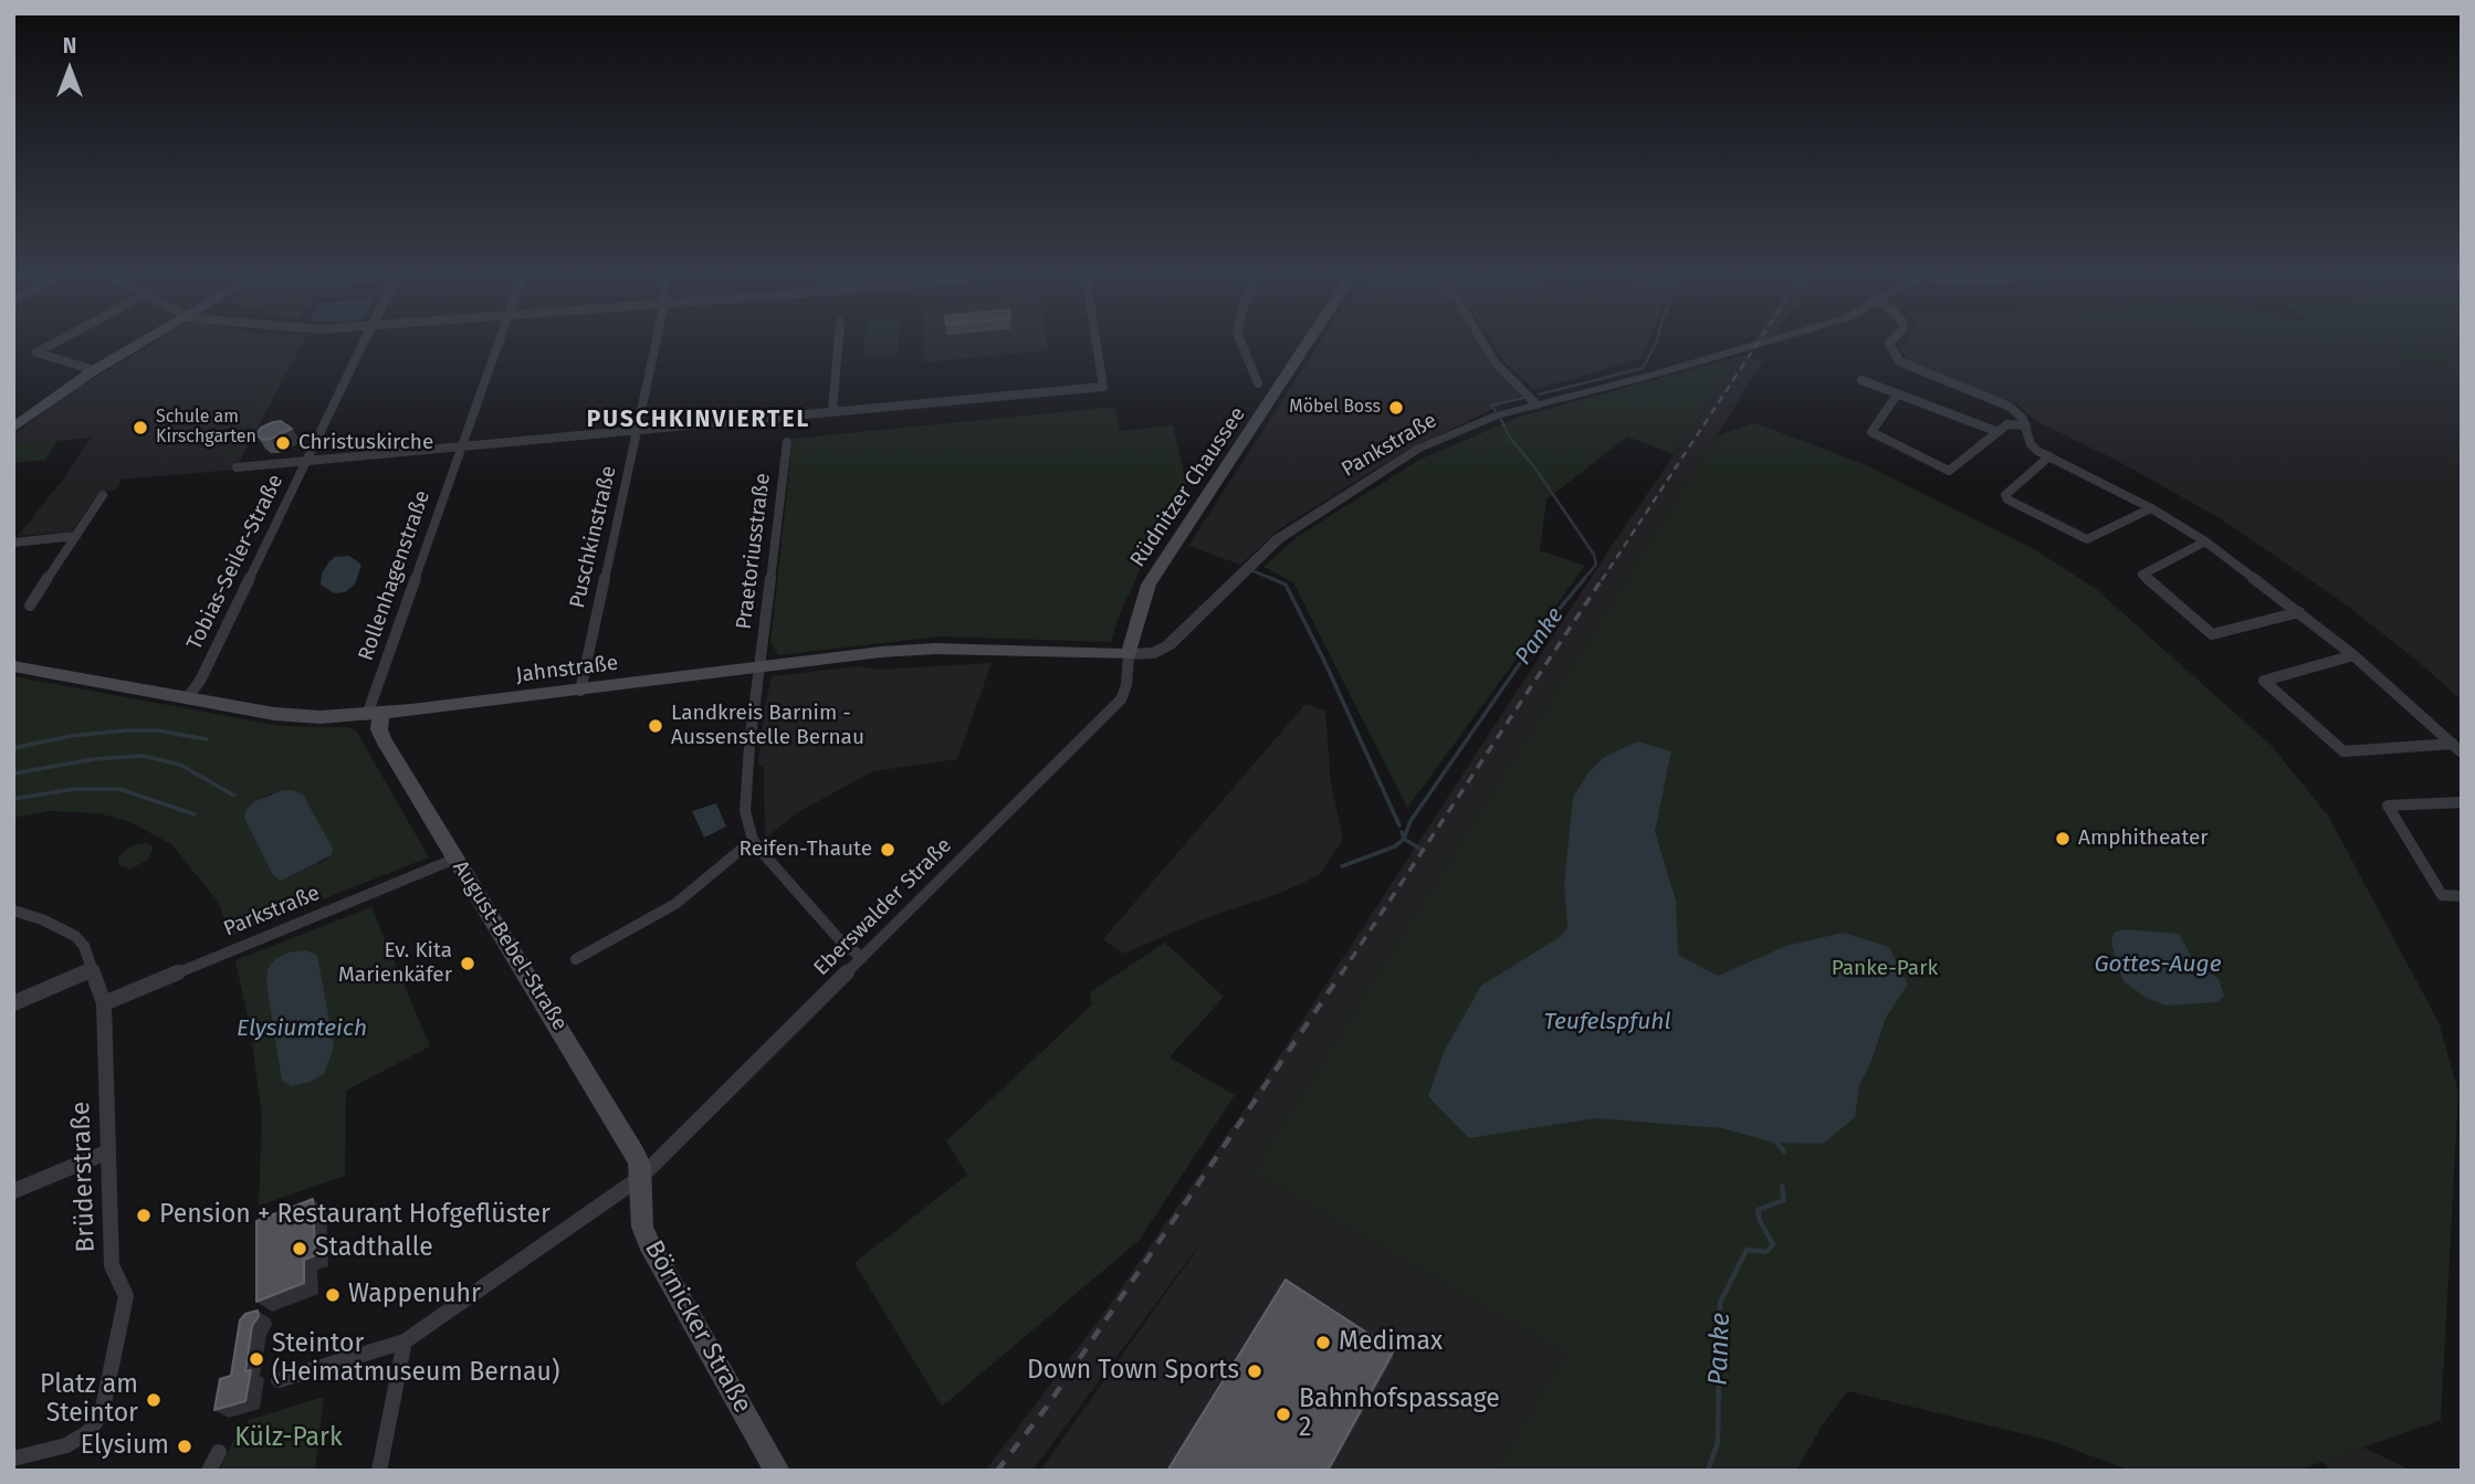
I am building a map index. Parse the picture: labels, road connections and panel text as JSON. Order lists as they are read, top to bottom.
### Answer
{
  "streets": {
    "main road": [
      "Rüdnitzer Chaussee",
      "Jahnstraße",
      "August-Bebel-Straße",
      "Börnicker Straße"
    ],
    "street": [
      "Pankstraße",
      "Puschkinstraße",
      "Praetoriusstraße",
      "Tobias-Seiler-Straße",
      "Rollenhagenstraße",
      "Eberswalder Straße",
      "Parkstraße",
      "Brüderstraße"
    ]
  },
  "crossings": [
    ["Pankstraße", "Rüdnitzer Chaussee"],
    ["Pankstraße", "Jahnstraße"],
    ["Pankstraße", "Eberswalder Straße"],
    ["Rüdnitzer Chaussee", "Jahnstraße"],
    ["Rüdnitzer Chaussee", "Eberswalder Straße"],
    ["Puschkinstraße", "Jahnstraße"],
    ["Praetoriusstraße", "Jahnstraße"],
    ["Tobias-Seiler-Straße", "Jahnstraße"],
    ["Rollenhagenstraße", "Jahnstraße"],
    ["Rollenhagenstraße", "August-Bebel-Straße"],
    ["Jahnstraße", "Eberswalder Straße"],
    ["Jahnstraße", "August-Bebel-Straße"],
    ["Eberswalder Straße", "August-Bebel-Straße"],
    ["Eberswalder Straße", "Börnicker Straße"],
    ["Parkstraße", "August-Bebel-Straße"],
    ["Parkstraße", "Brüderstraße"],
    ["August-Bebel-Straße", "Börnicker Straße"]
  ],
  "districts": ["PUSCHKINVIERTEL"],
  "water": [
    "Panke",
    "Gottes-Auge",
    "Teufelspfuhl",
    "Elysiumteich"
  ],
  "parks": ["Panke-Park", "Külz-Park"],
  "places": [
    "Möbel Boss",
    "Schule am Kirschgarten",
    "Christuskirche",
    "Landkreis Barnim - Aussenstelle Bernau",
    "Amphitheater",
    "Reifen-Thaute",
    "Ev. Kita Marienkäfer",
    "Pension + Restaurant Hofgeflüster",
    "Stadthalle",
    "Wappenuhr",
    "Medimax",
    "Steintor (Heimatmuseum Bernau)",
    "Down Town Sports",
    "Platz am Steintor",
    "Bahnhofspassage 2",
    "Elysium"
  ],
  "north": "top"
}
